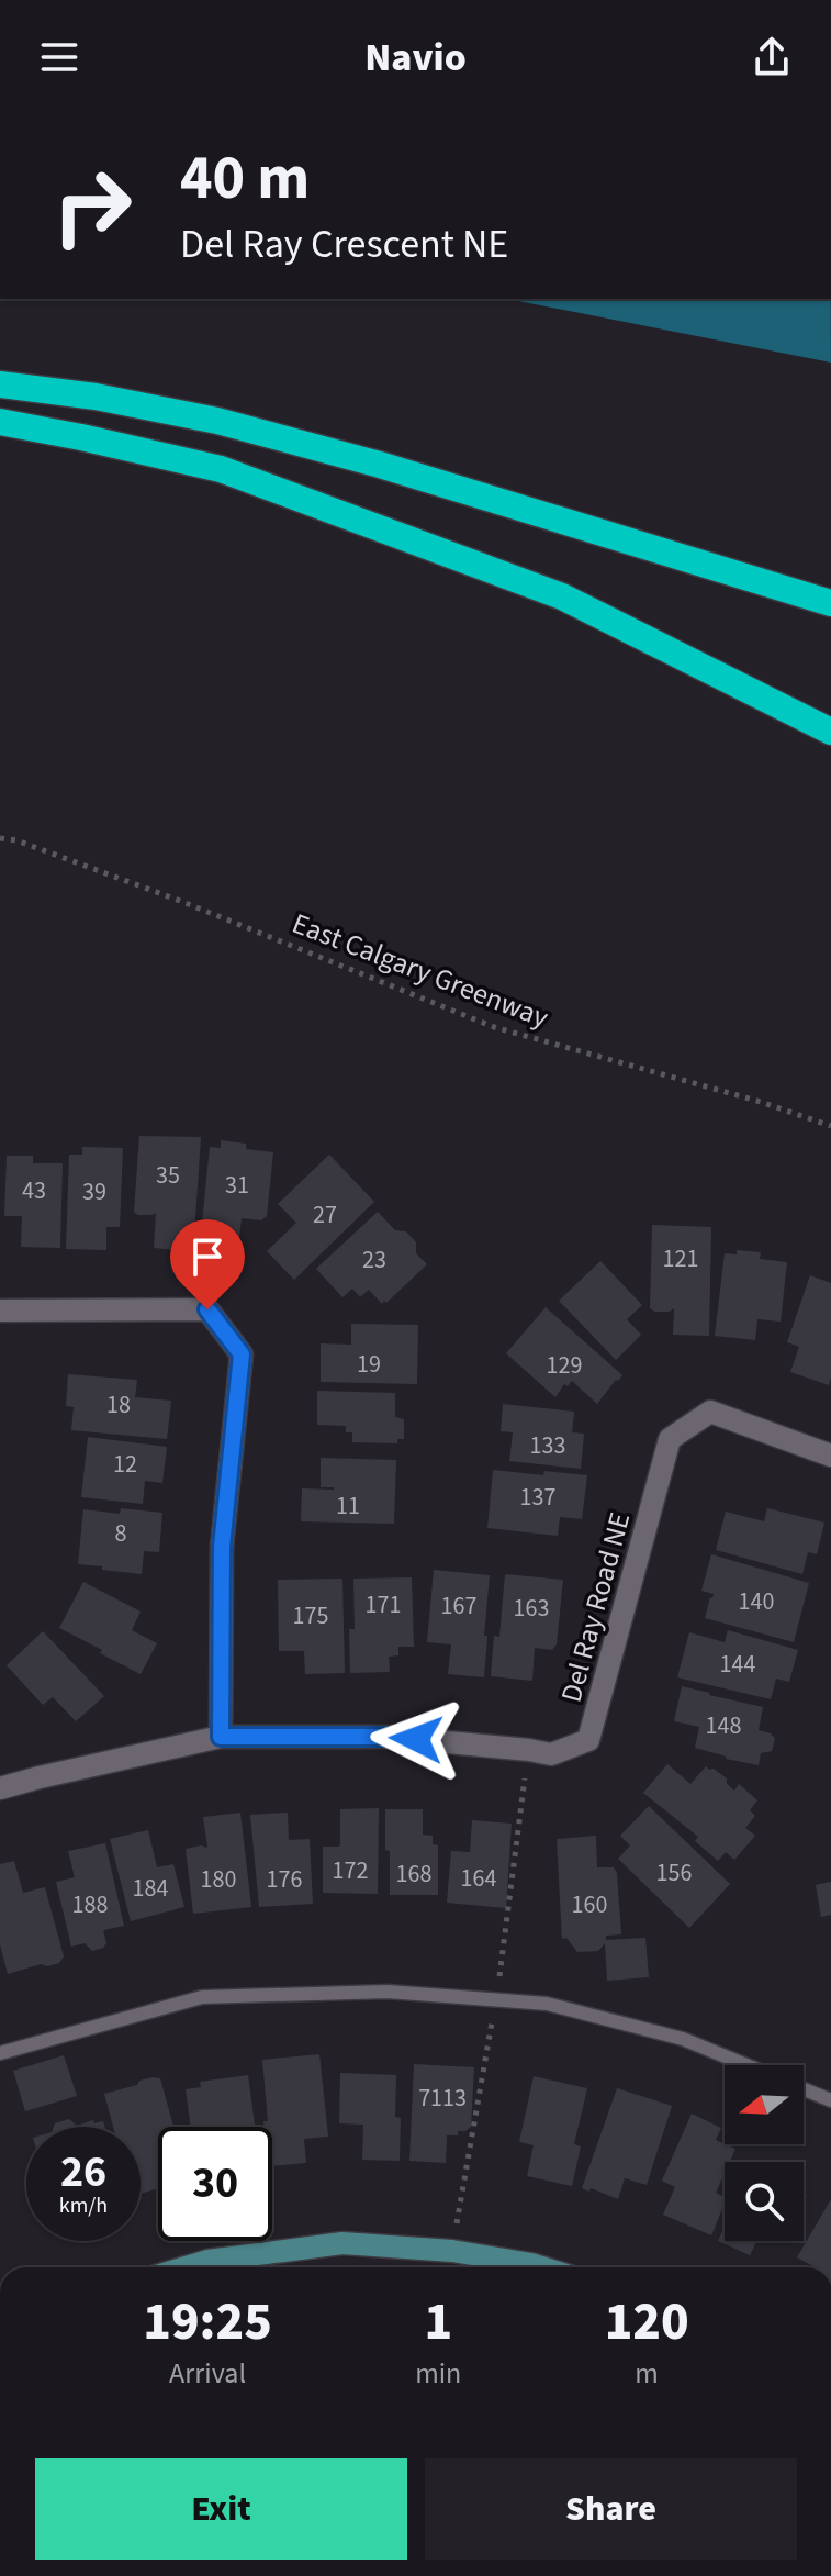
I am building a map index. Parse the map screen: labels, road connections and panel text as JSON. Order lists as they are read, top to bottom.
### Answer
{
  "streets": {
    "street": ["Del Ray Road NE"],
    "path": ["East Calgary Greenway"]
  },
  "house_numbers": [
    "35",
    "31",
    "43",
    "39",
    "27",
    "121",
    "23",
    "19",
    "129",
    "18",
    "133",
    "12",
    "137",
    "11",
    "8",
    "140",
    "171",
    "167",
    "163",
    "175",
    "144",
    "148",
    "172",
    "156",
    "168",
    "164",
    "180",
    "176",
    "184",
    "188",
    "160",
    "7113"
  ],
  "north": "left",
  "page": {
    "header": "Navio",
    "turn": ["40 m", "Del Ray Crescent NE"],
    "speed": "26 km/h",
    "limit": "30",
    "eta": [
      "19:25",
      "Arrival",
      "1",
      "min",
      "120",
      "m"
    ],
    "buttons": ["Exit", "Share"]
  }
}
